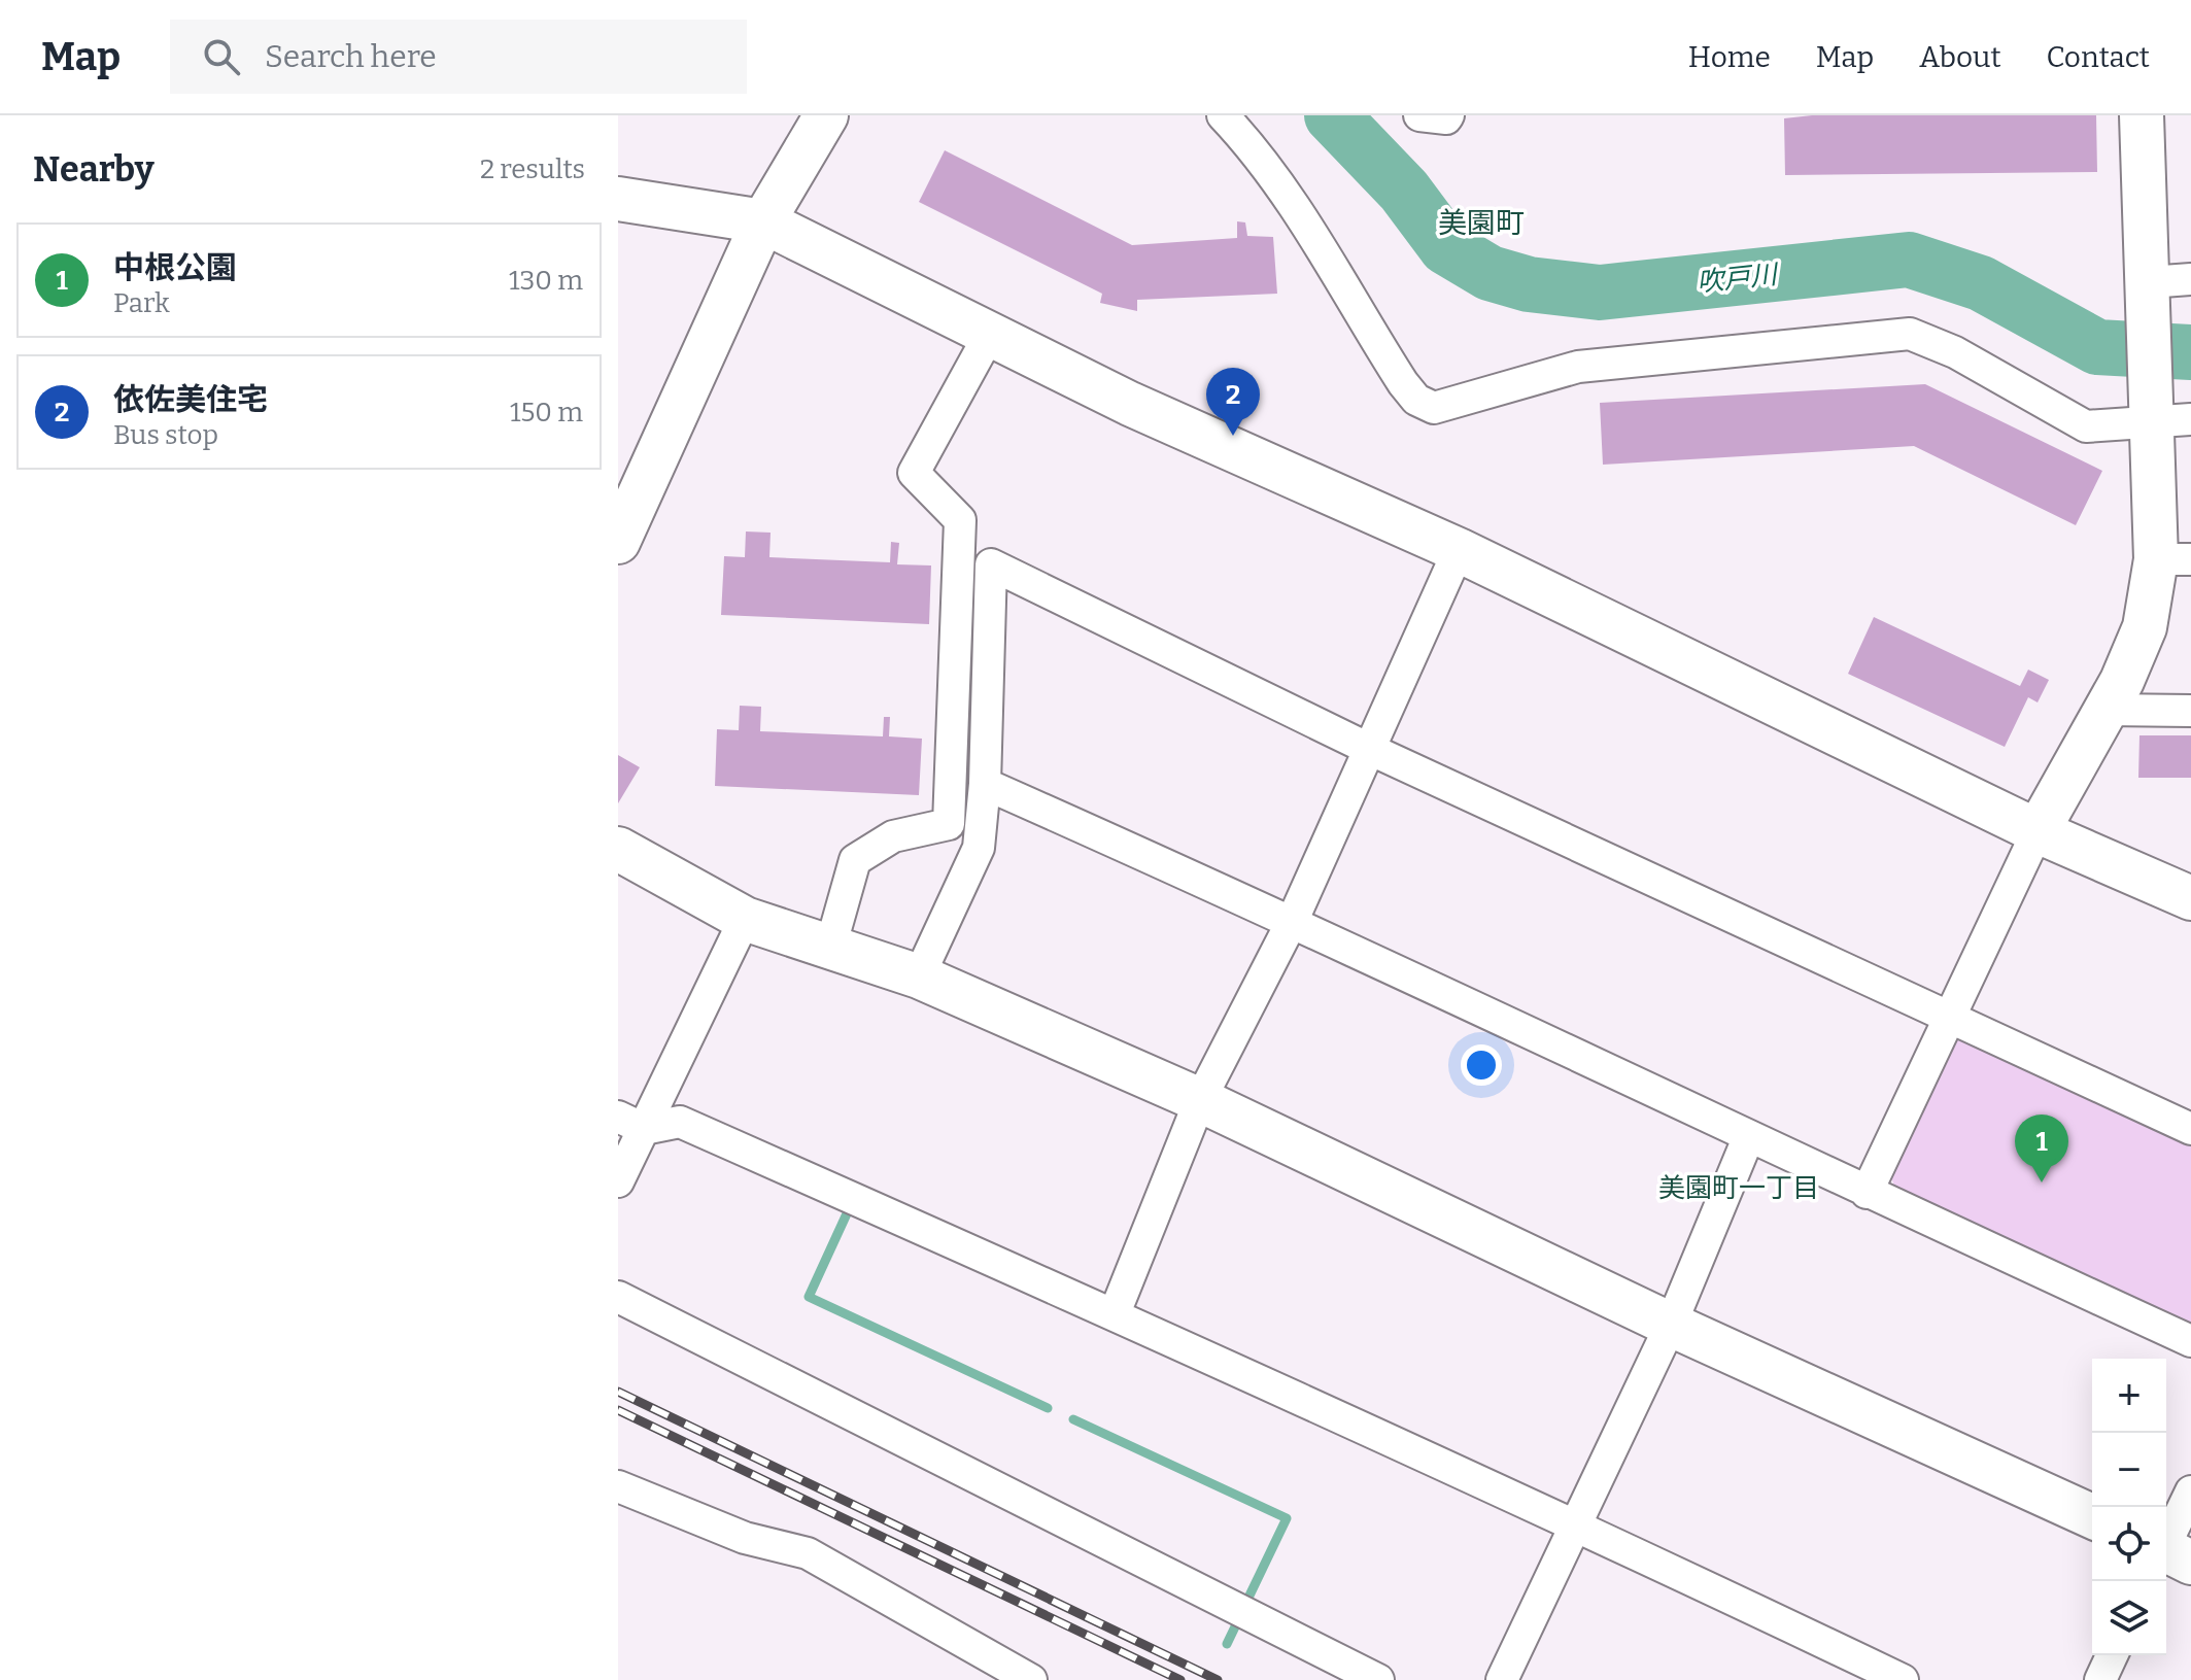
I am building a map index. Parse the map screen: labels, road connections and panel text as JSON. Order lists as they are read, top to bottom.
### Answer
{
  "districts": ["美園町", "美園町一丁目"],
  "water": ["吹戸川"],
  "page": {
    "header": "Map",
    "search": "Search here",
    "nav": [
      "Home",
      "Map",
      "About",
      "Contact"
    ],
    "heading": ["Nearby", "2 results"],
    "list": [
      {
        "mark": "1",
        "name": "中根公園",
        "note": "Park",
        "value": "130 m"
      },
      {
        "mark": "2",
        "name": "依佐美住宅",
        "note": "Bus stop",
        "value": "150 m"
      }
    ],
    "pins": ["2", "1"],
    "map_buttons": ["+", "−"]
  }
}
